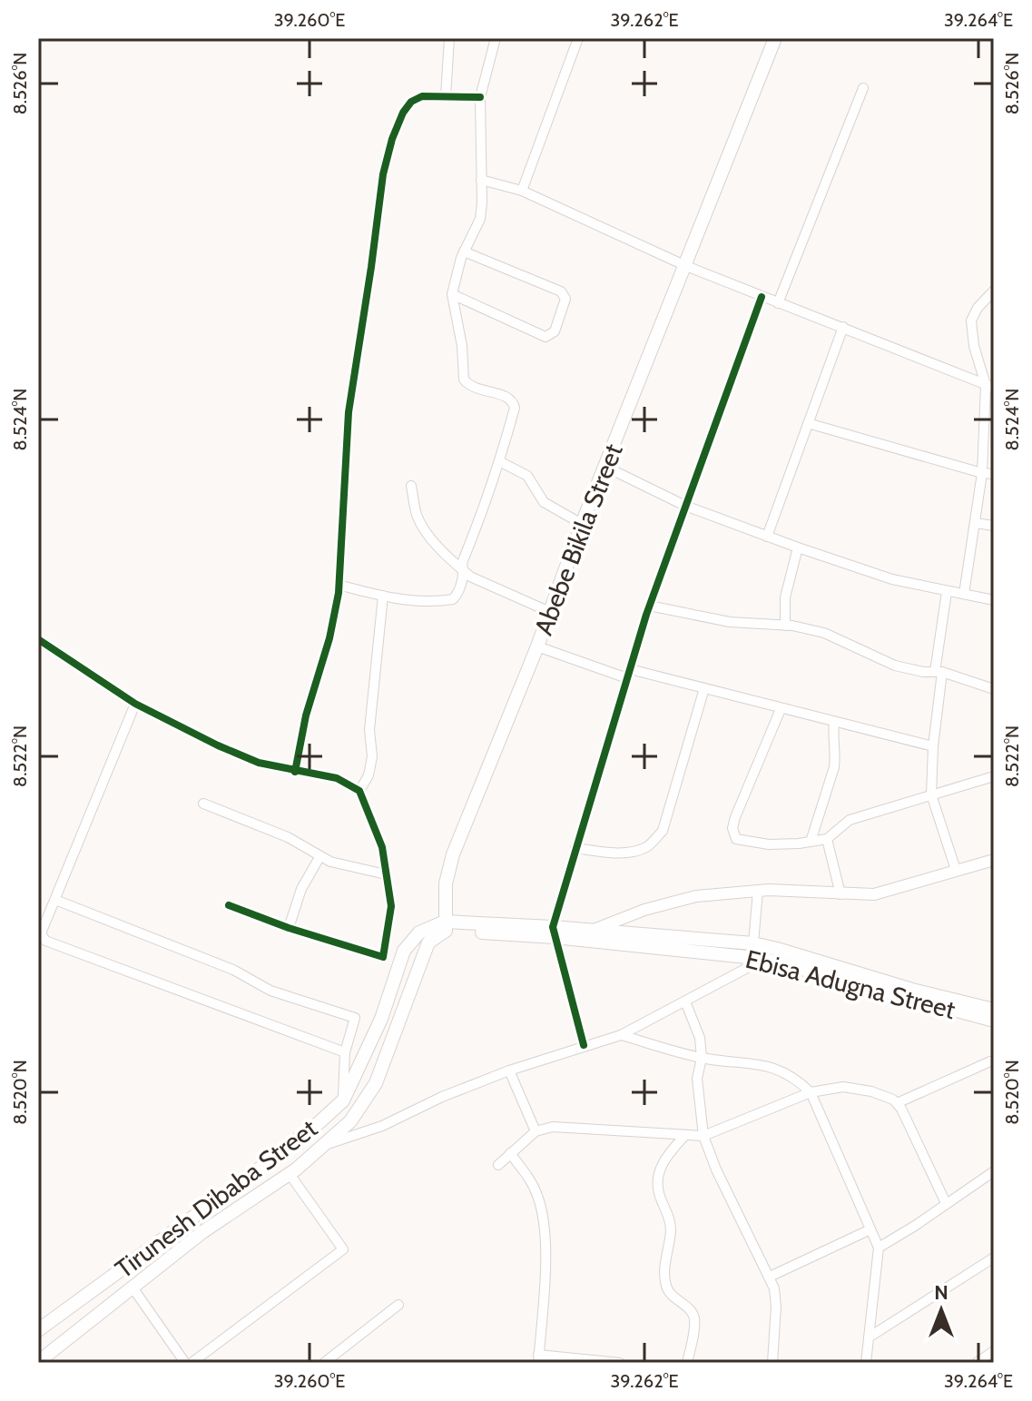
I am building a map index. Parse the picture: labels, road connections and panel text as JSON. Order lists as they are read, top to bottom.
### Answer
{
  "streets": {
    "main road": ["Abebe Bikila Street", "Ebisa Adugna Street", "Tirunesh Dibaba Street"]
  },
  "crossings": [
    ["Abebe Bikila Street", "Ebisa Adugna Street"],
    ["Abebe Bikila Street", "Tirunesh Dibaba Street"],
    ["Ebisa Adugna Street", "Tirunesh Dibaba Street"]
  ],
  "north": "top",
  "coordinates": [
    "39.260°E",
    "39.262°E",
    "39.264°E",
    "8.526°N",
    "8.524°N",
    "8.522°N",
    "8.520°N"
  ]
}
